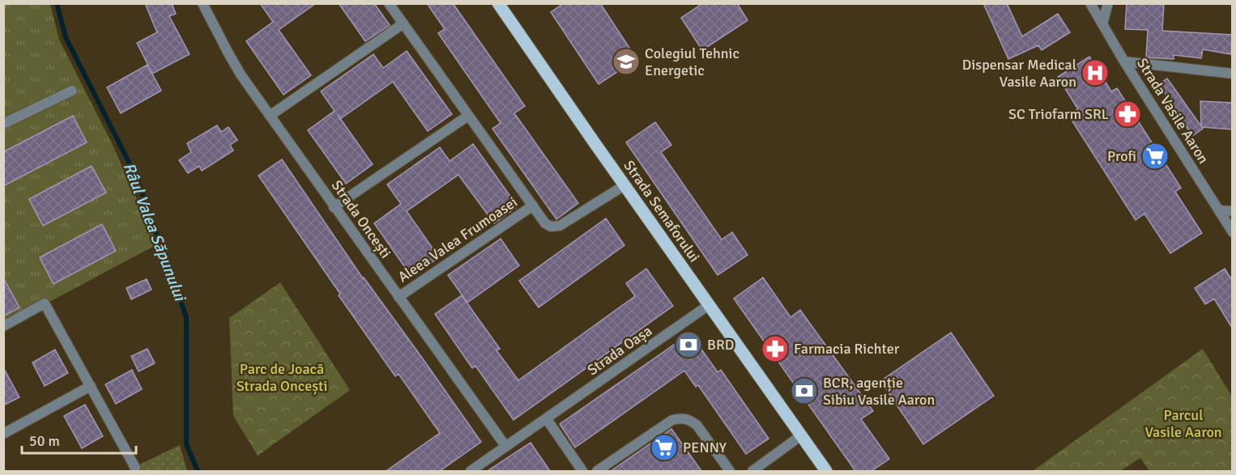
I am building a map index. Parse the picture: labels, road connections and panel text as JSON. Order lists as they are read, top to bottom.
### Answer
{
  "streets": {
    "main road": ["Strada Semaforului"],
    "street": [
      "Strada Vasile Aaron",
      "Strada Oncești",
      "Aleea Valea Frumoasei",
      "Strada Oașa"
    ]
  },
  "crossings": [
    ["Strada Semaforului", "Aleea Valea Frumoasei"],
    ["Strada Semaforului", "Strada Oașa"],
    ["Strada Oncești", "Aleea Valea Frumoasei"],
    ["Strada Oncești", "Strada Oașa"]
  ],
  "water": ["Râul Valea Săpunului"],
  "parks": ["Parc de Joacă Strada Oncești", "Parcul Vasile Aaron"],
  "places": {
    "school or university": ["Colegiul Tehnic Energetic"],
    "hospital": ["Dispensar Medical Vasile Aaron"],
    "pharmacy": ["SC Triofarm SRL", "Farmacia Richter"],
    "supermarket": ["Profi", "PENNY"],
    "bank": ["BRD", "BCR, agenție Sibiu Vasile Aaron"]
  },
  "scale_bar": "50 m"
}
